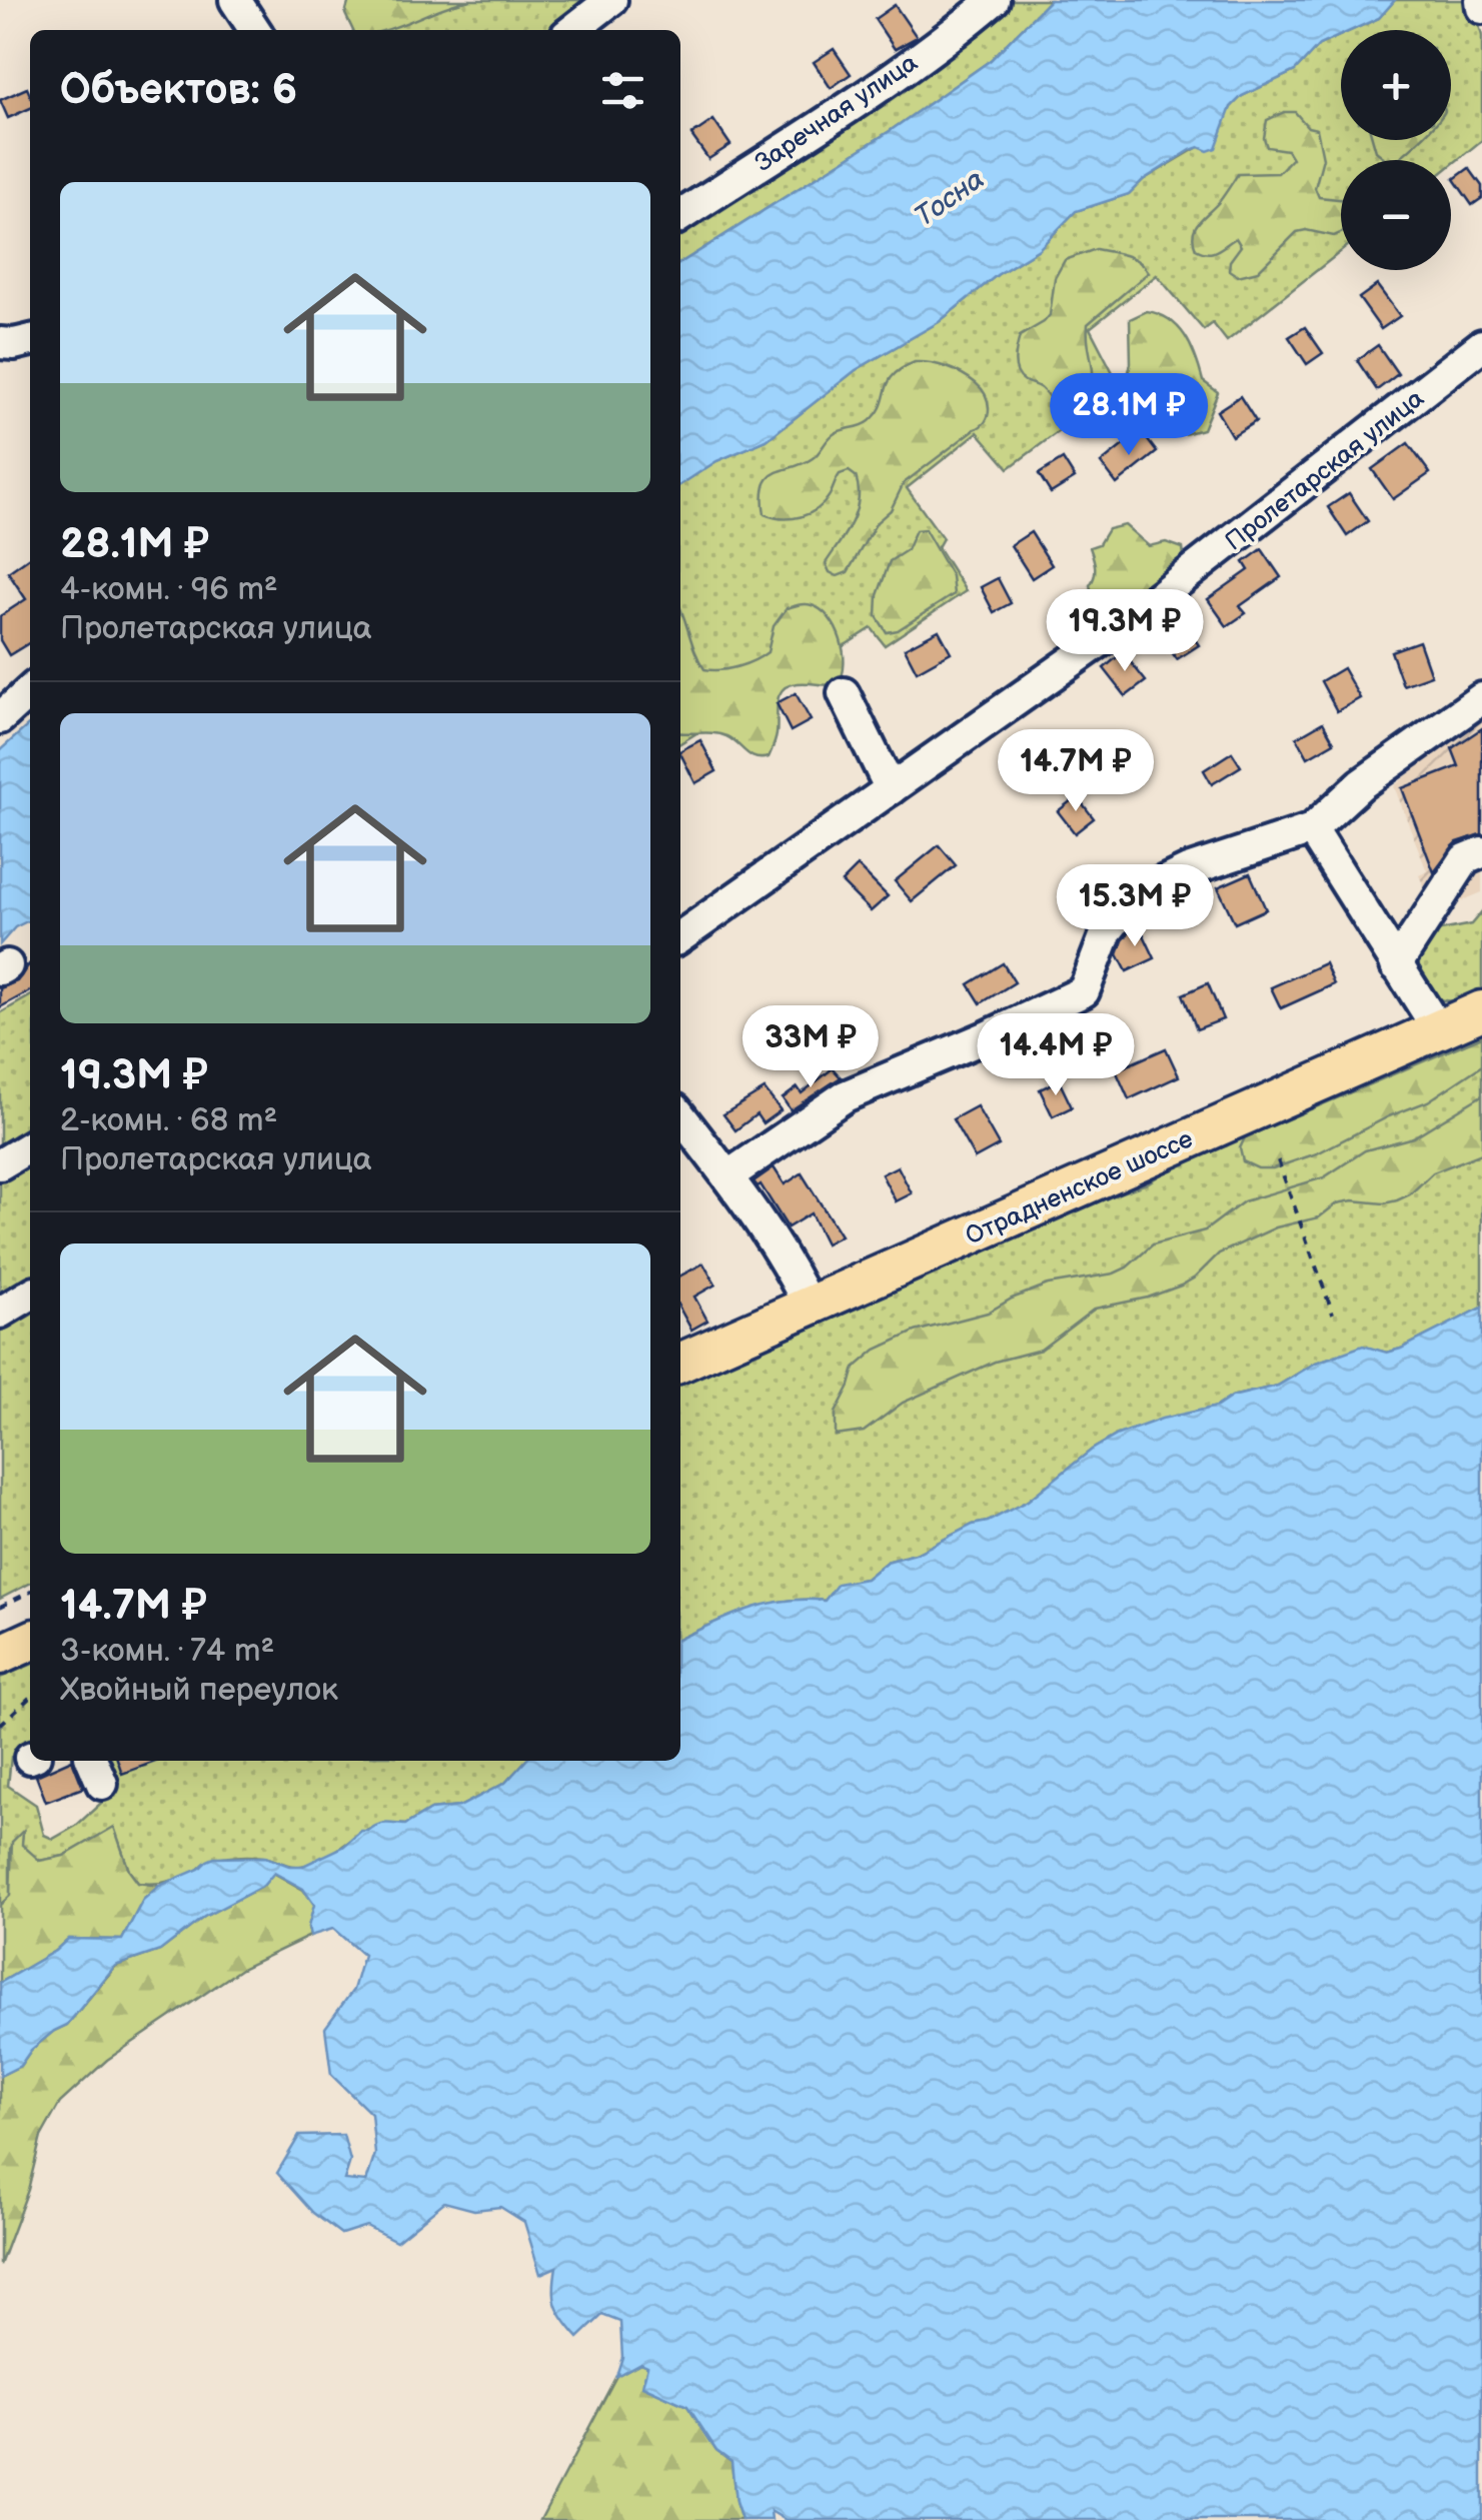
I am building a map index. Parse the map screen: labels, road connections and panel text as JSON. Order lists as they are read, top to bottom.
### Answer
{
  "streets": {
    "main road": ["Отрадненское шоссе"],
    "street": ["Заречная улица", "Пролетарская улица"]
  },
  "water": ["Тосна"],
  "page": {
    "map_buttons": ["+", "−"],
    "heading": "Объектов: 6",
    "list": [
      {
        "name": "28.1M ₽",
        "note": "4-комн. · 96 m² · Пролетарская улица"
      },
      {
        "name": "19.3M ₽",
        "note": "2-комн. · 68 m² · Пролетарская улица"
      },
      {
        "name": "14.7M ₽",
        "note": "3-комн. · 74 m² · Хвойный переулок"
      }
    ],
    "price": [
      "28.1M ₽",
      "19.3M ₽",
      "14.7M ₽",
      "15.3M ₽",
      "33M ₽",
      "14.4M ₽"
    ]
  }
}
